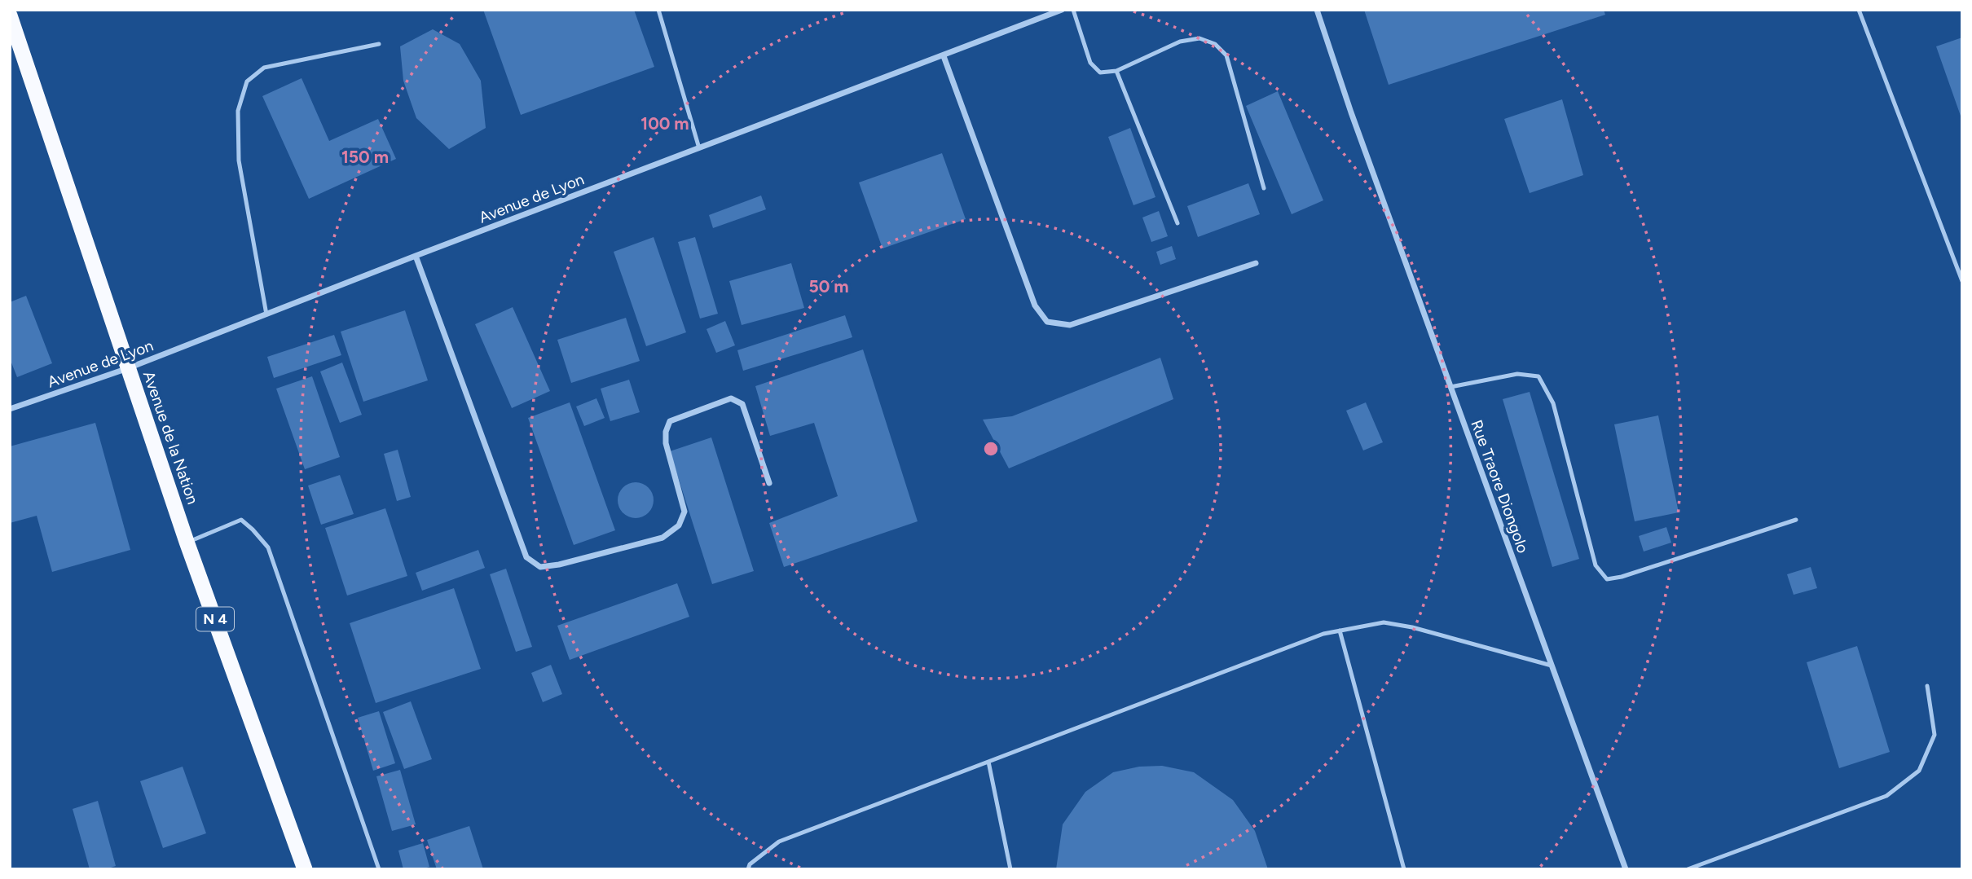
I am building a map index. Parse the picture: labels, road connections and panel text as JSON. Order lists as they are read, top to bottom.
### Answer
{
  "streets": {
    "highway": ["Avenue de la Nation", "N 4"],
    "street": ["Avenue de Lyon", "Rue Traore Diongolo"]
  },
  "crossings": [
    ["Avenue de Lyon", "Avenue de la Nation"]
  ],
  "rings": ["100 m", "150 m", "50 m"]
}
